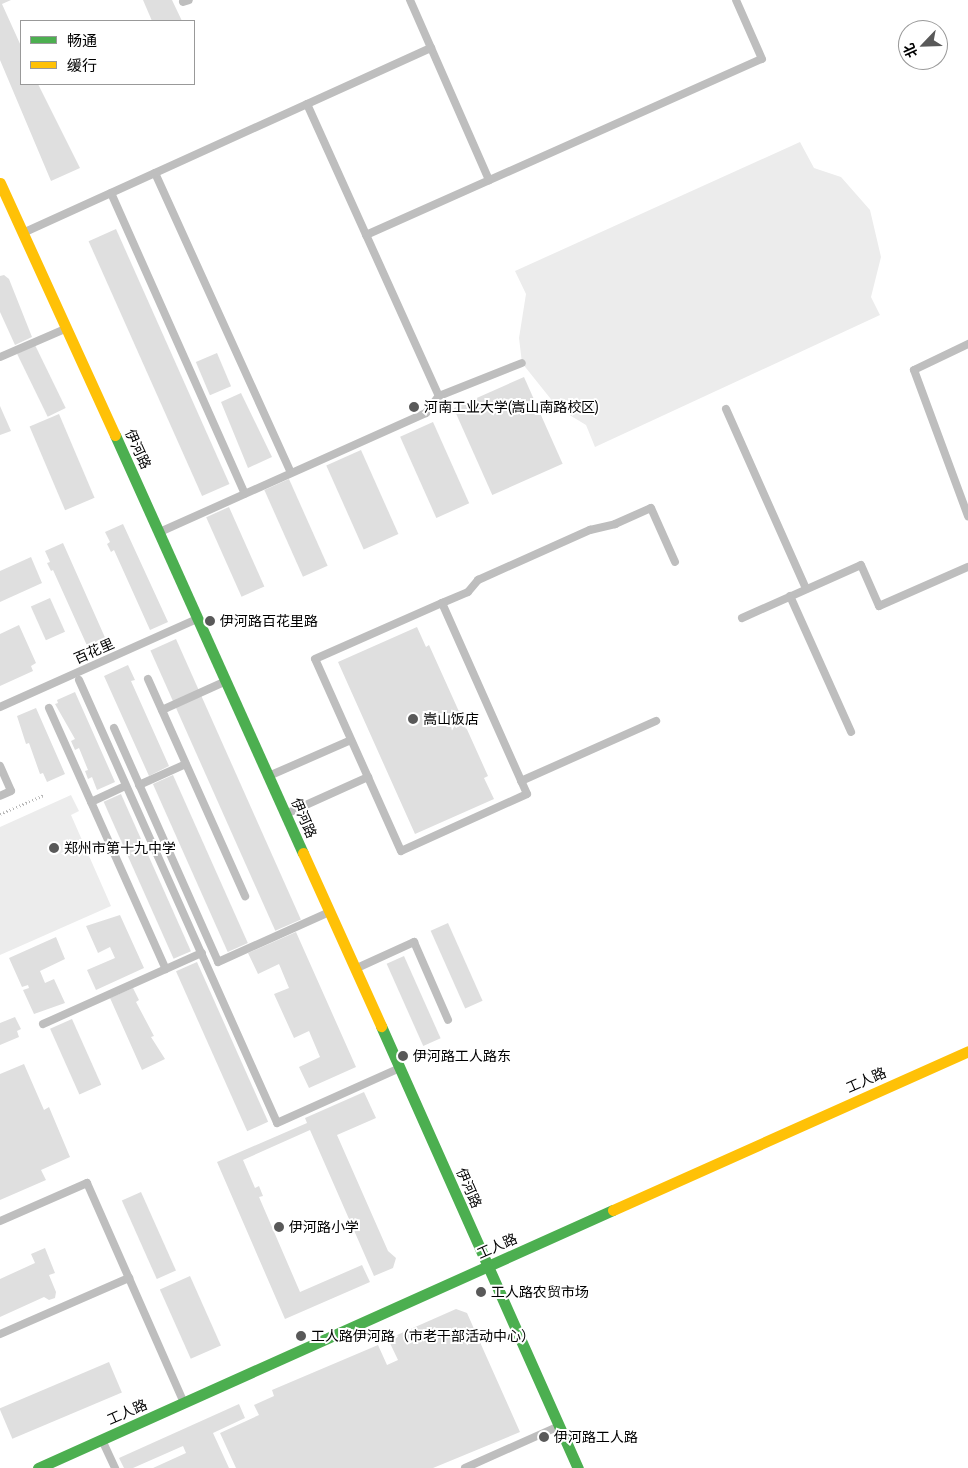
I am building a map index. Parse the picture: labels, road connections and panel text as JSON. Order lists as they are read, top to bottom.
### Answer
{
  "streets": {
    "street": ["伊河路", "工人路"],
    "lane": ["百花里"]
  },
  "crossings": [
    ["伊河路", "百花里"],
    ["伊河路", "工人路"]
  ],
  "places": [
    "河南工业大学(嵩山南路校区)",
    "伊河路百花里路",
    "嵩山饭店",
    "郑州市第十九中学",
    "伊河路工人路东",
    "伊河路小学",
    "工人路农贸市场",
    "工人路伊河路（市老干部活动中心）",
    "伊河路工人路"
  ],
  "legend": ["畅通", "缓行"],
  "north": "bottom left"
}
